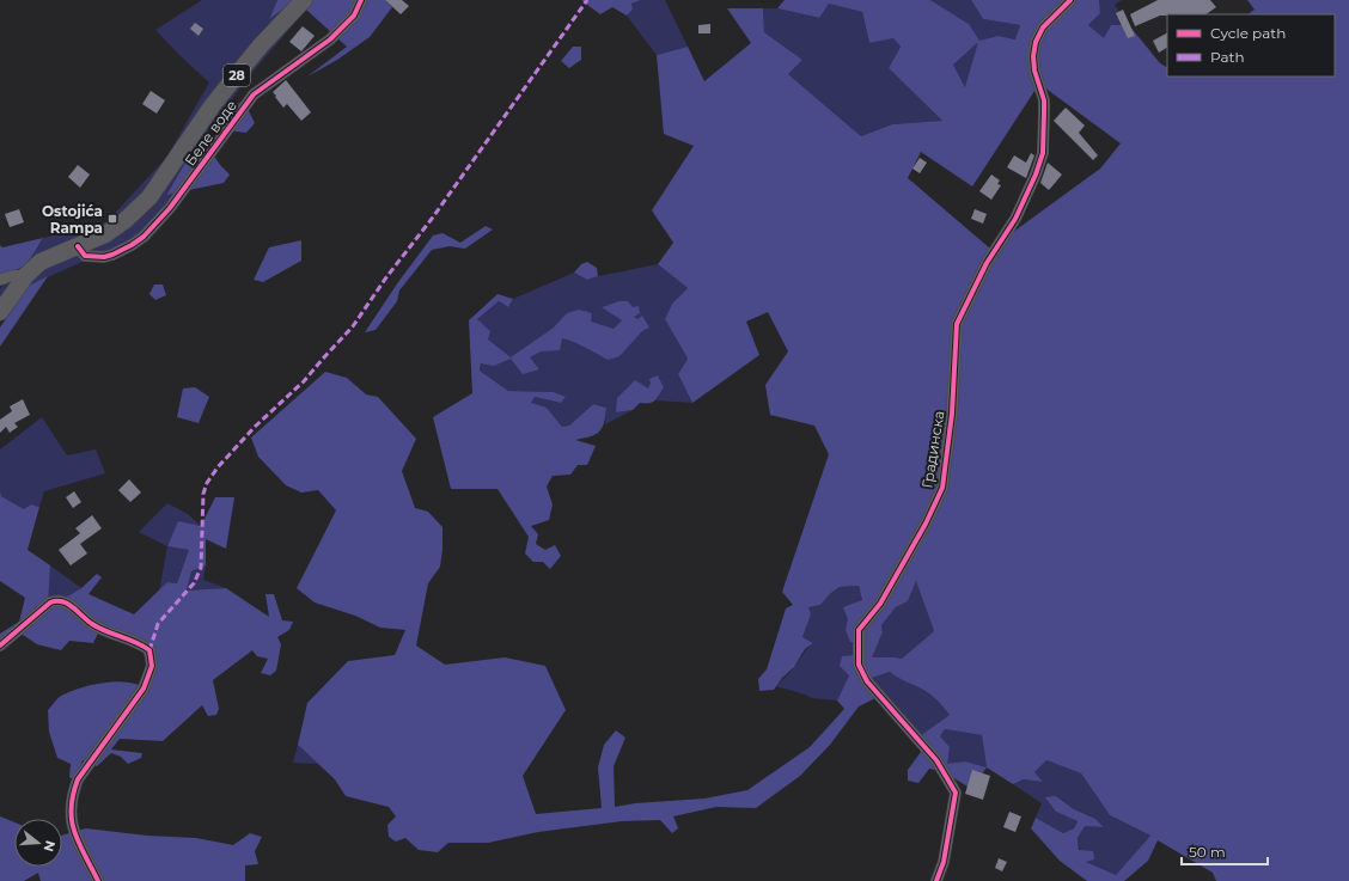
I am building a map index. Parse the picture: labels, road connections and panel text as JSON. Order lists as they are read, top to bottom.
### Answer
{
  "streets": {
    "main road": ["28"],
    "street": ["Беле воде", "Градинска"]
  },
  "crossings": [
    ["28", "Беле воде"]
  ],
  "places": {
    "transit": ["Ostojića Rampa"]
  },
  "legend": ["Cycle path", "Path"],
  "scale_bar": "50 m",
  "north": "right"
}
